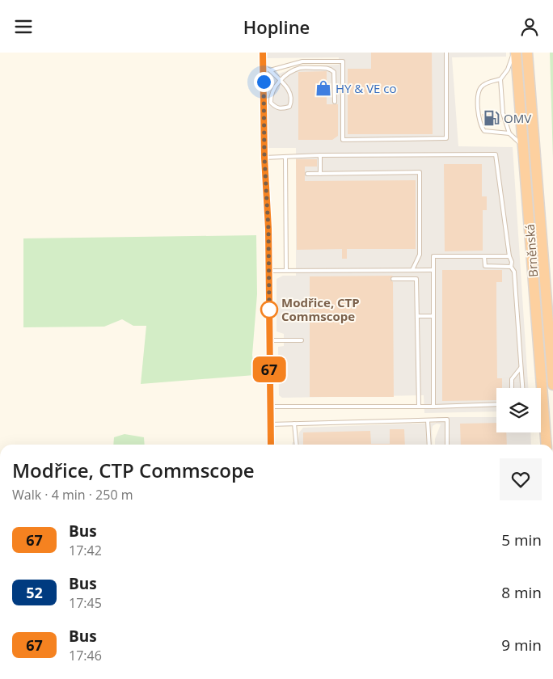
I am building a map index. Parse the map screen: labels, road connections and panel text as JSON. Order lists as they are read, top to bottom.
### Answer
{
  "streets": {
    "highway": ["Brněnská"]
  },
  "places": {
    "shop": ["HY & VE co"],
    "fuel station": ["OMV"],
    "other": ["Modřice, CTP Commscope"]
  },
  "lines": ["bus line 67"],
  "page": {
    "header": "Hopline",
    "on_map": "67",
    "heading": ["Modřice, CTP Commscope", "Walk · 4 min · 250 m"],
    "list": [
      {
        "mark": "67",
        "name": "Bus",
        "note": "17:42",
        "value": "5 min"
      },
      {
        "mark": "52",
        "name": "Bus",
        "note": "17:45",
        "value": "8 min"
      },
      {
        "mark": "67",
        "name": "Bus",
        "note": "17:46",
        "value": "9 min"
      }
    ]
  }
}
